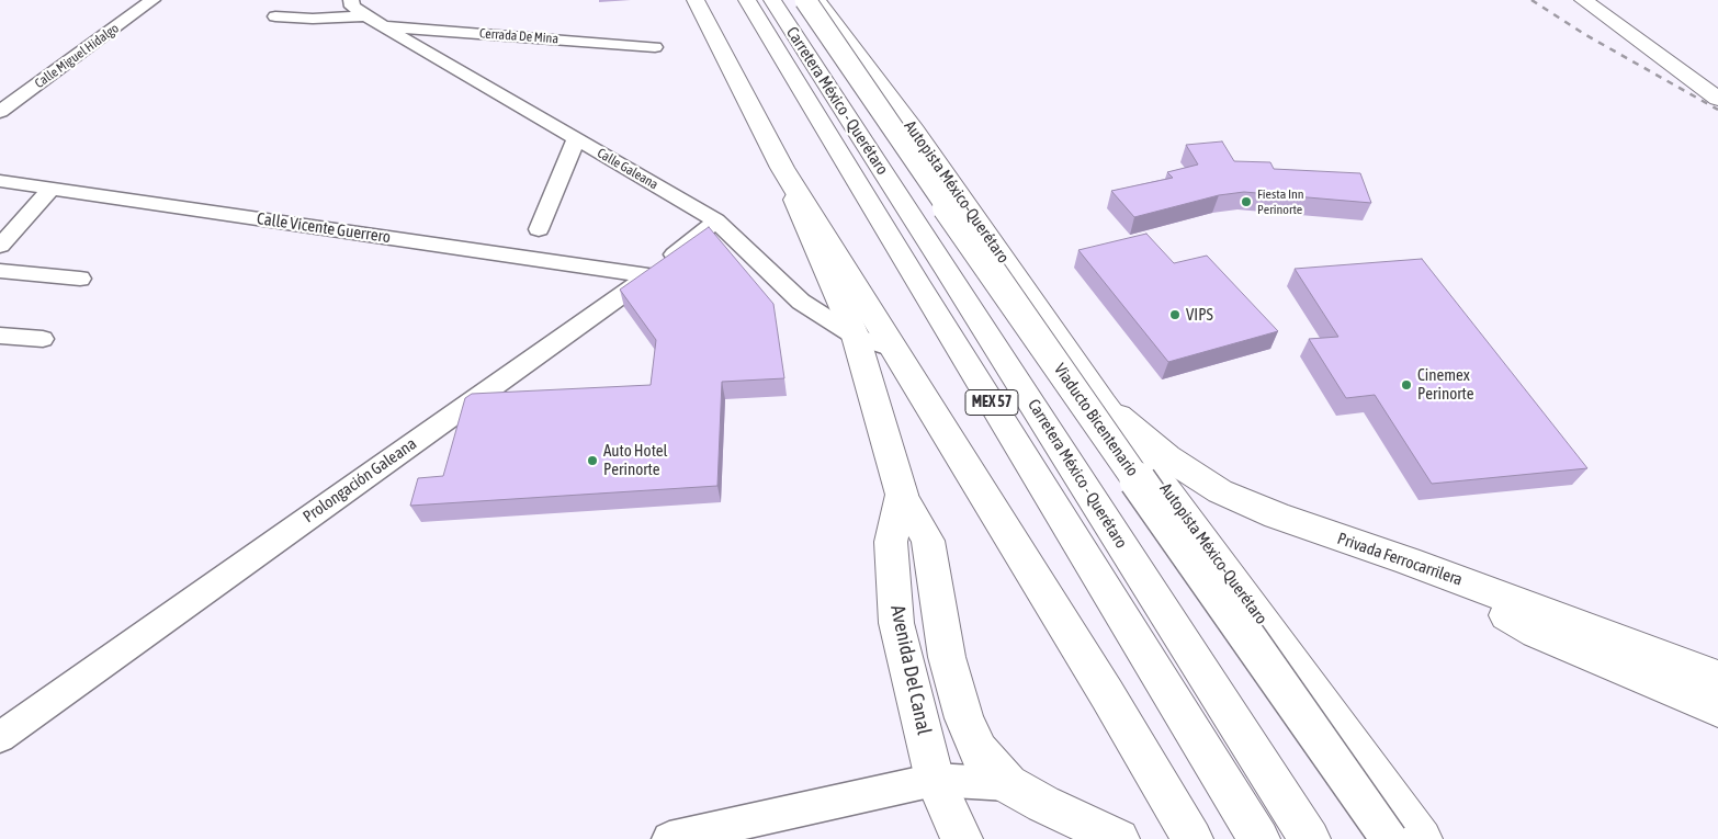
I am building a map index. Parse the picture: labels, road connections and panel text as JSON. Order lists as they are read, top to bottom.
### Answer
{
  "streets": {
    "main road": [
      "Carretera México - Querétaro",
      "Autopista México-Querétaro",
      "MEX 57",
      "Viaducto Bicentenario",
      "Privada Ferrocarrilera",
      "Avenida Del Canal"
    ],
    "street": [
      "Cerrada De Mina",
      "Calle Miguel Hidalgo",
      "Calle Galeana",
      "Calle Vicente Guerrero",
      "Prolongación Galeana"
    ]
  },
  "crossings": [
    ["Cerrada De Mina", "Calle Galeana"],
    ["Calle Galeana", "Prolongación Galeana"],
    ["Autopista México-Querétaro", "Privada Ferrocarrilera"],
    ["Calle Vicente Guerrero", "Prolongación Galeana"]
  ],
  "places": [
    "Fiesta Inn Perinorte",
    "VIPS",
    "Cinemex Perinorte",
    "Auto Hotel Perinorte"
  ]
}
